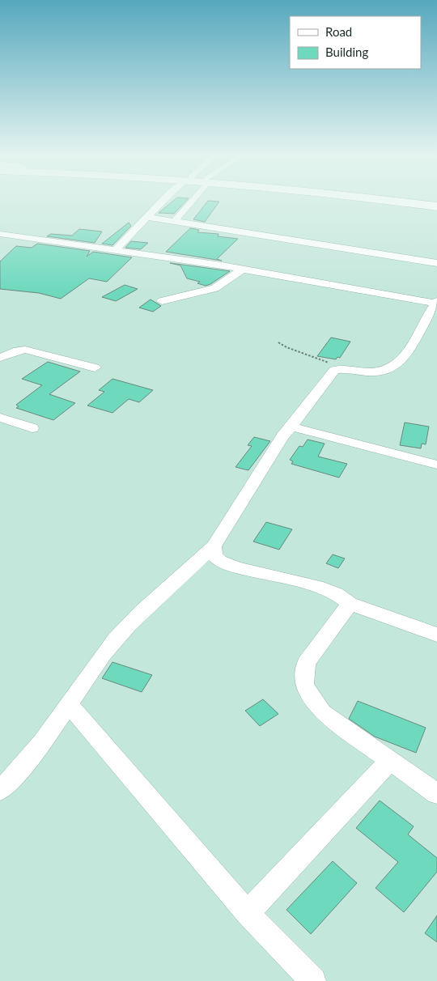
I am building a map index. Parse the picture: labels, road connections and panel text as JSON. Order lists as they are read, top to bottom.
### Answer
{
  "legend": ["Road", "Building"]
}
